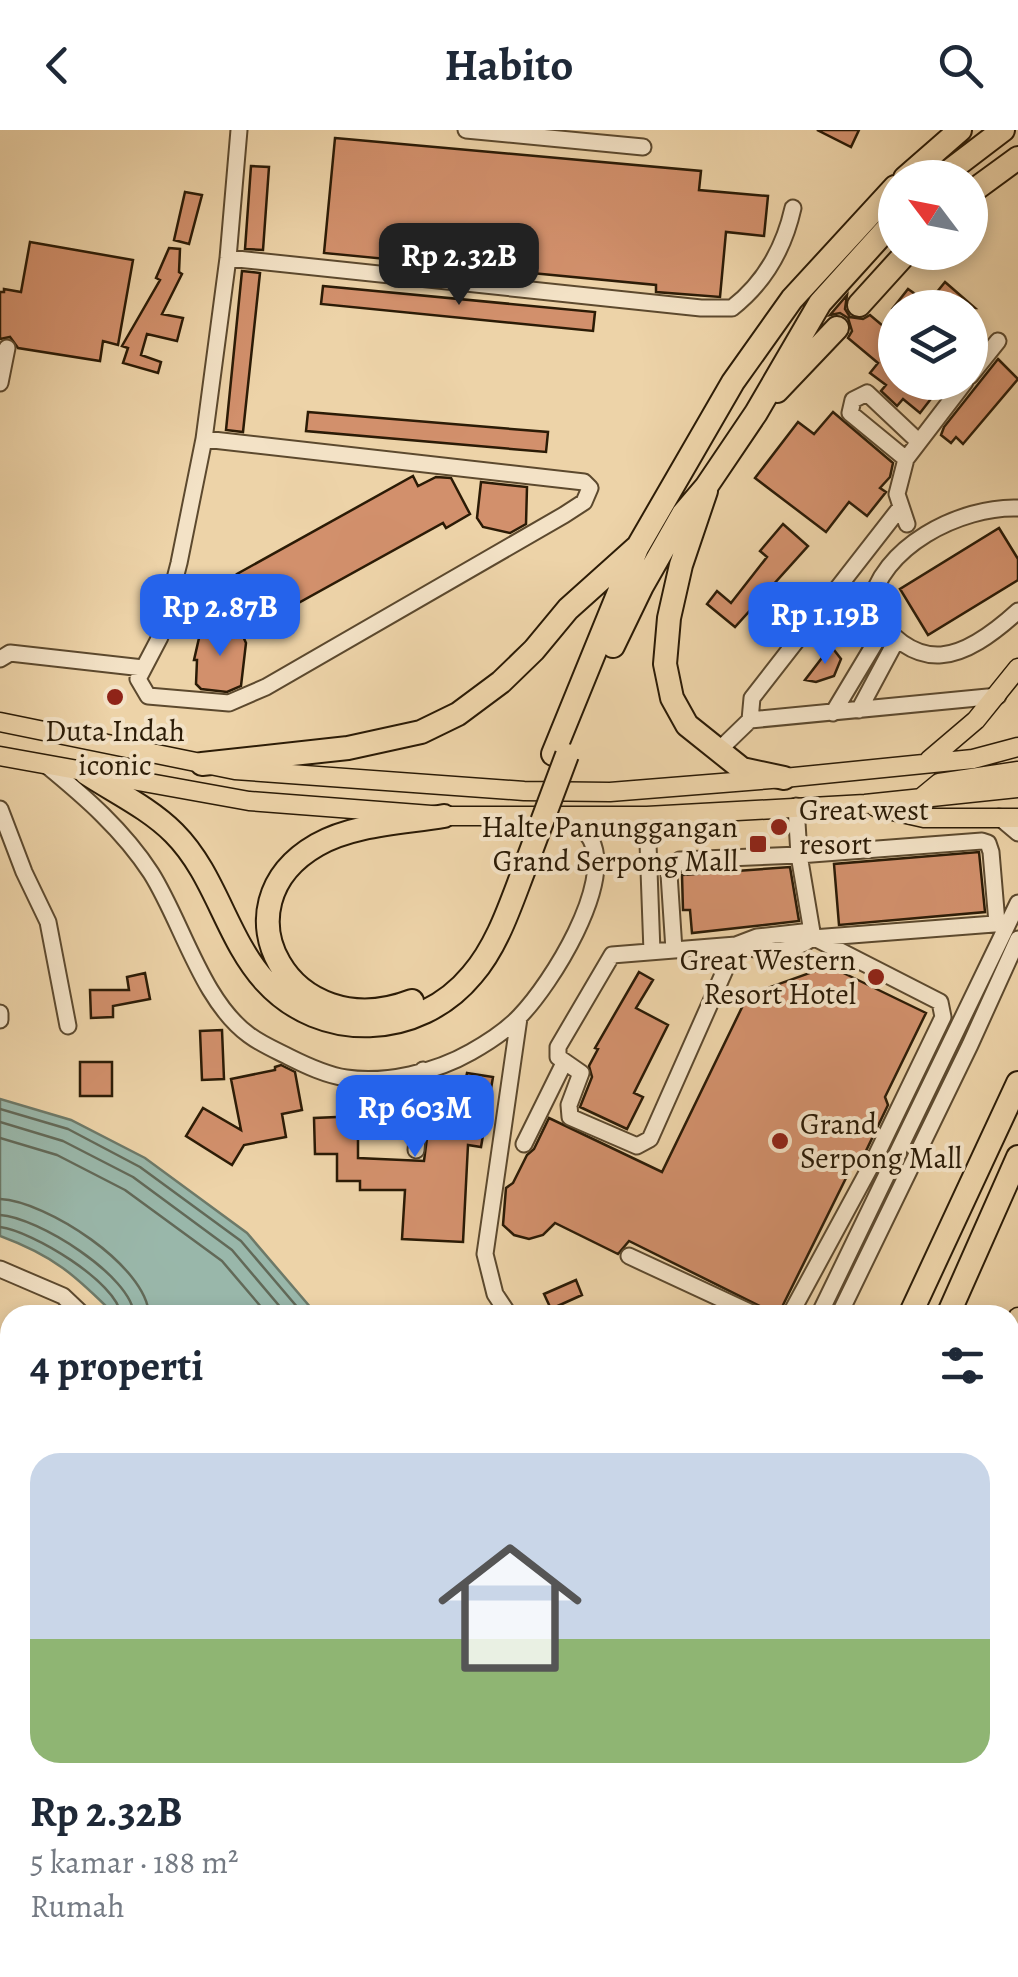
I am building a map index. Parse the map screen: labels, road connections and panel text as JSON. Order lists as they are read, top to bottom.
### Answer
{
  "places": {
    "other": [
      "Duta Indah iconic",
      "Great west resort",
      "Great Western Resort Hotel",
      "Grand Serpong Mall"
    ],
    "transit": ["Halte Panunggangan Grand Serpong Mall"]
  },
  "north": "top left",
  "page": {
    "header": "Habito",
    "price": [
      "Rp 2.32B",
      "Rp 2.87B",
      "Rp 1.19B",
      "Rp 603M"
    ],
    "heading": "4 properti",
    "list": [
      {
        "name": "Rp 2.32B",
        "note": "5 kamar · 188 m² · Rumah"
      }
    ]
  }
}
